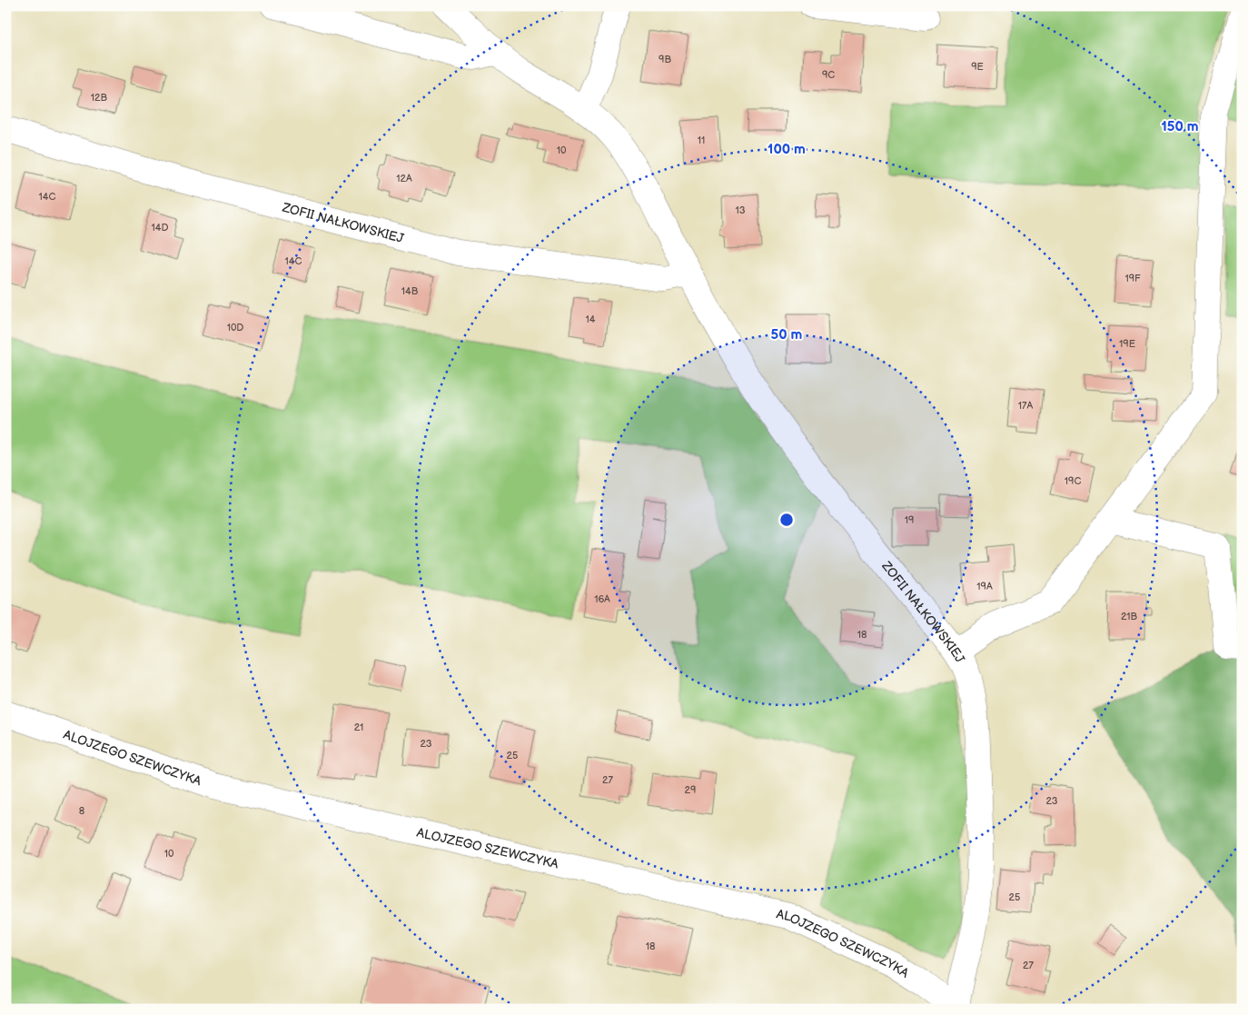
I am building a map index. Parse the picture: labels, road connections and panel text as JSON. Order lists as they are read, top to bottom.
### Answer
{
  "streets": {
    "street": ["ZOFII NAŁKOWSKIEJ", "ALOJZEGO SZEWCZYKA"]
  },
  "crossings": [
    ["ZOFII NAŁKOWSKIEJ", "ALOJZEGO SZEWCZYKA"]
  ],
  "house_numbers": [
    "9B",
    "9E",
    "9C",
    "12B",
    "11",
    "10",
    "12A",
    "14C",
    "13",
    "14D",
    "14C",
    "19F",
    "14B",
    "14",
    "10D",
    "19E",
    "17A",
    "19C",
    "19",
    "19A",
    "16A",
    "21B",
    "18",
    "21",
    "23",
    "25",
    "27",
    "29",
    "23",
    "8",
    "10",
    "25",
    "18",
    "27"
  ],
  "rings": ["150 m", "100 m", "50 m"]
}
